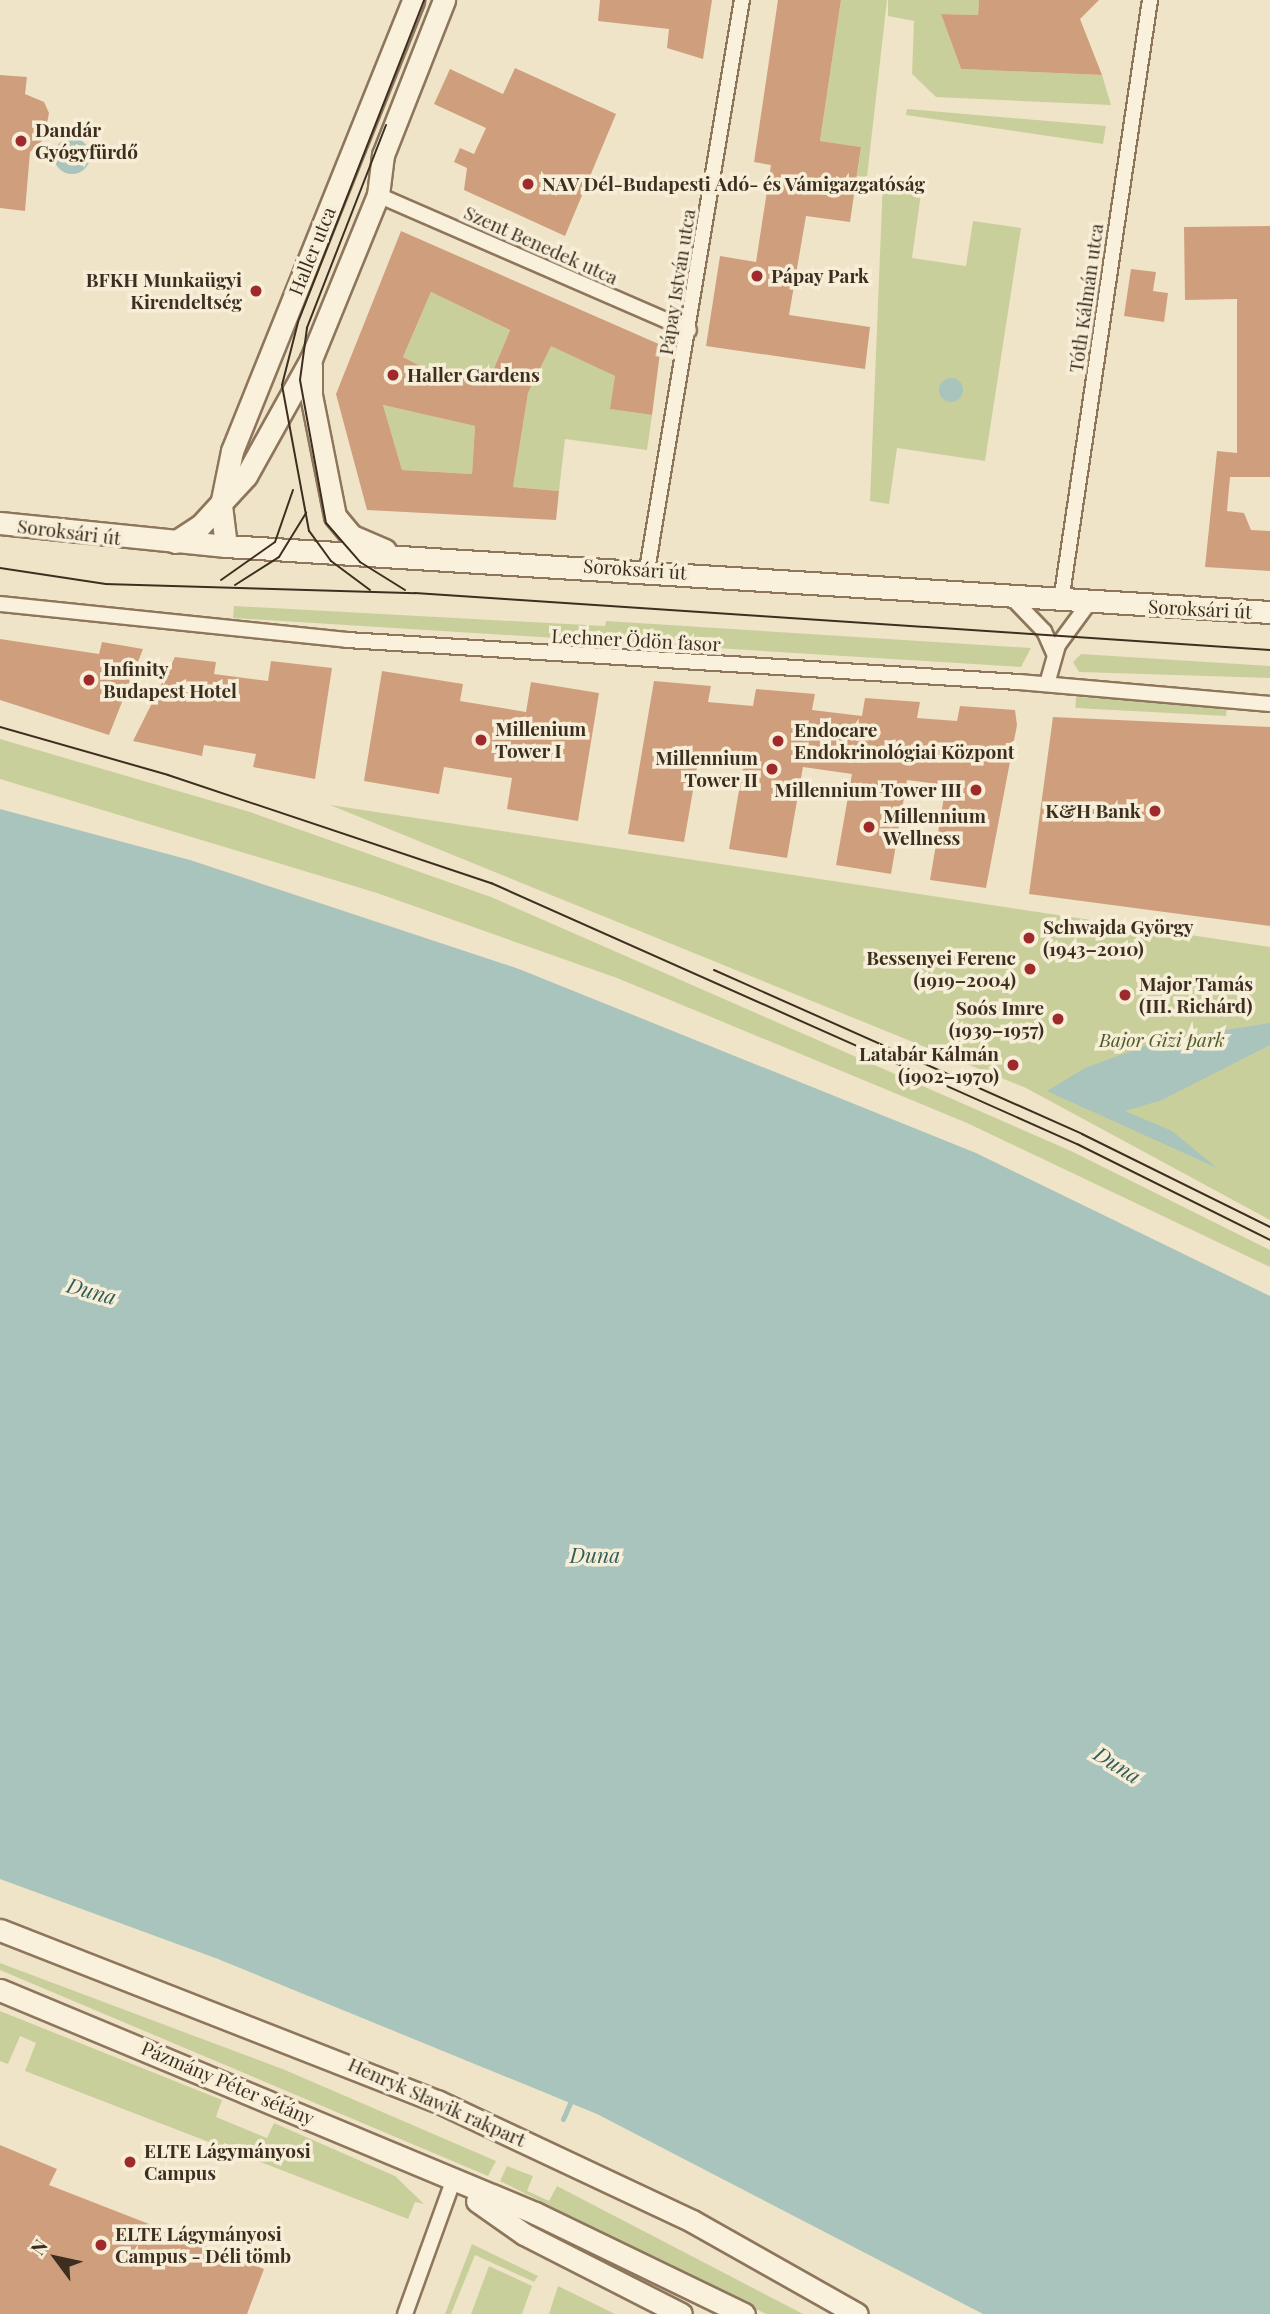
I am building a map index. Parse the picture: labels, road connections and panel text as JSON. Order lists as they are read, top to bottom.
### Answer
{
  "streets": {
    "street": [
      "Szent Benedek utca",
      "Haller utca",
      "Pápay István utca",
      "Tóth Kálmán utca",
      "Soroksári út",
      "Lechner Ödön fasor",
      "Pázmány Péter sétány",
      "Henryk Sławik rakpart"
    ]
  },
  "crossings": [
    ["Szent Benedek utca", "Pápay István utca"],
    ["Haller utca", "Soroksári út"],
    ["Pápay István utca", "Soroksári út"],
    ["Tóth Kálmán utca", "Soroksári út"]
  ],
  "water": ["Duna"],
  "parks": ["Bajor Gizi park"],
  "places": [
    "Dandár Gyógyfürdő",
    "NAV Dél-Budapesti Adó- és Vámigazgatóság",
    "Pápay Park",
    "BFKH Munkaügyi Kirendeltség",
    "Haller Gardens",
    "Infinity Budapest Hotel",
    "Millenium Tower I",
    "Endocare Endokrinológiai Központ",
    "Millennium Tower II",
    "Millennium Tower III",
    "K&H Bank",
    "Millennium Wellness",
    "Schwajda György (1943–2010)",
    "Bessenyei Ferenc (1919–2004)",
    "Major Tamás (III. Richárd)",
    "Soós Imre (1939–1957)",
    "Latabár Kálmán (1902–1970)",
    "ELTE Lágymányosi Campus",
    "ELTE Lágymányosi Campus - Déli tömb"
  ],
  "north": "top left"
}
